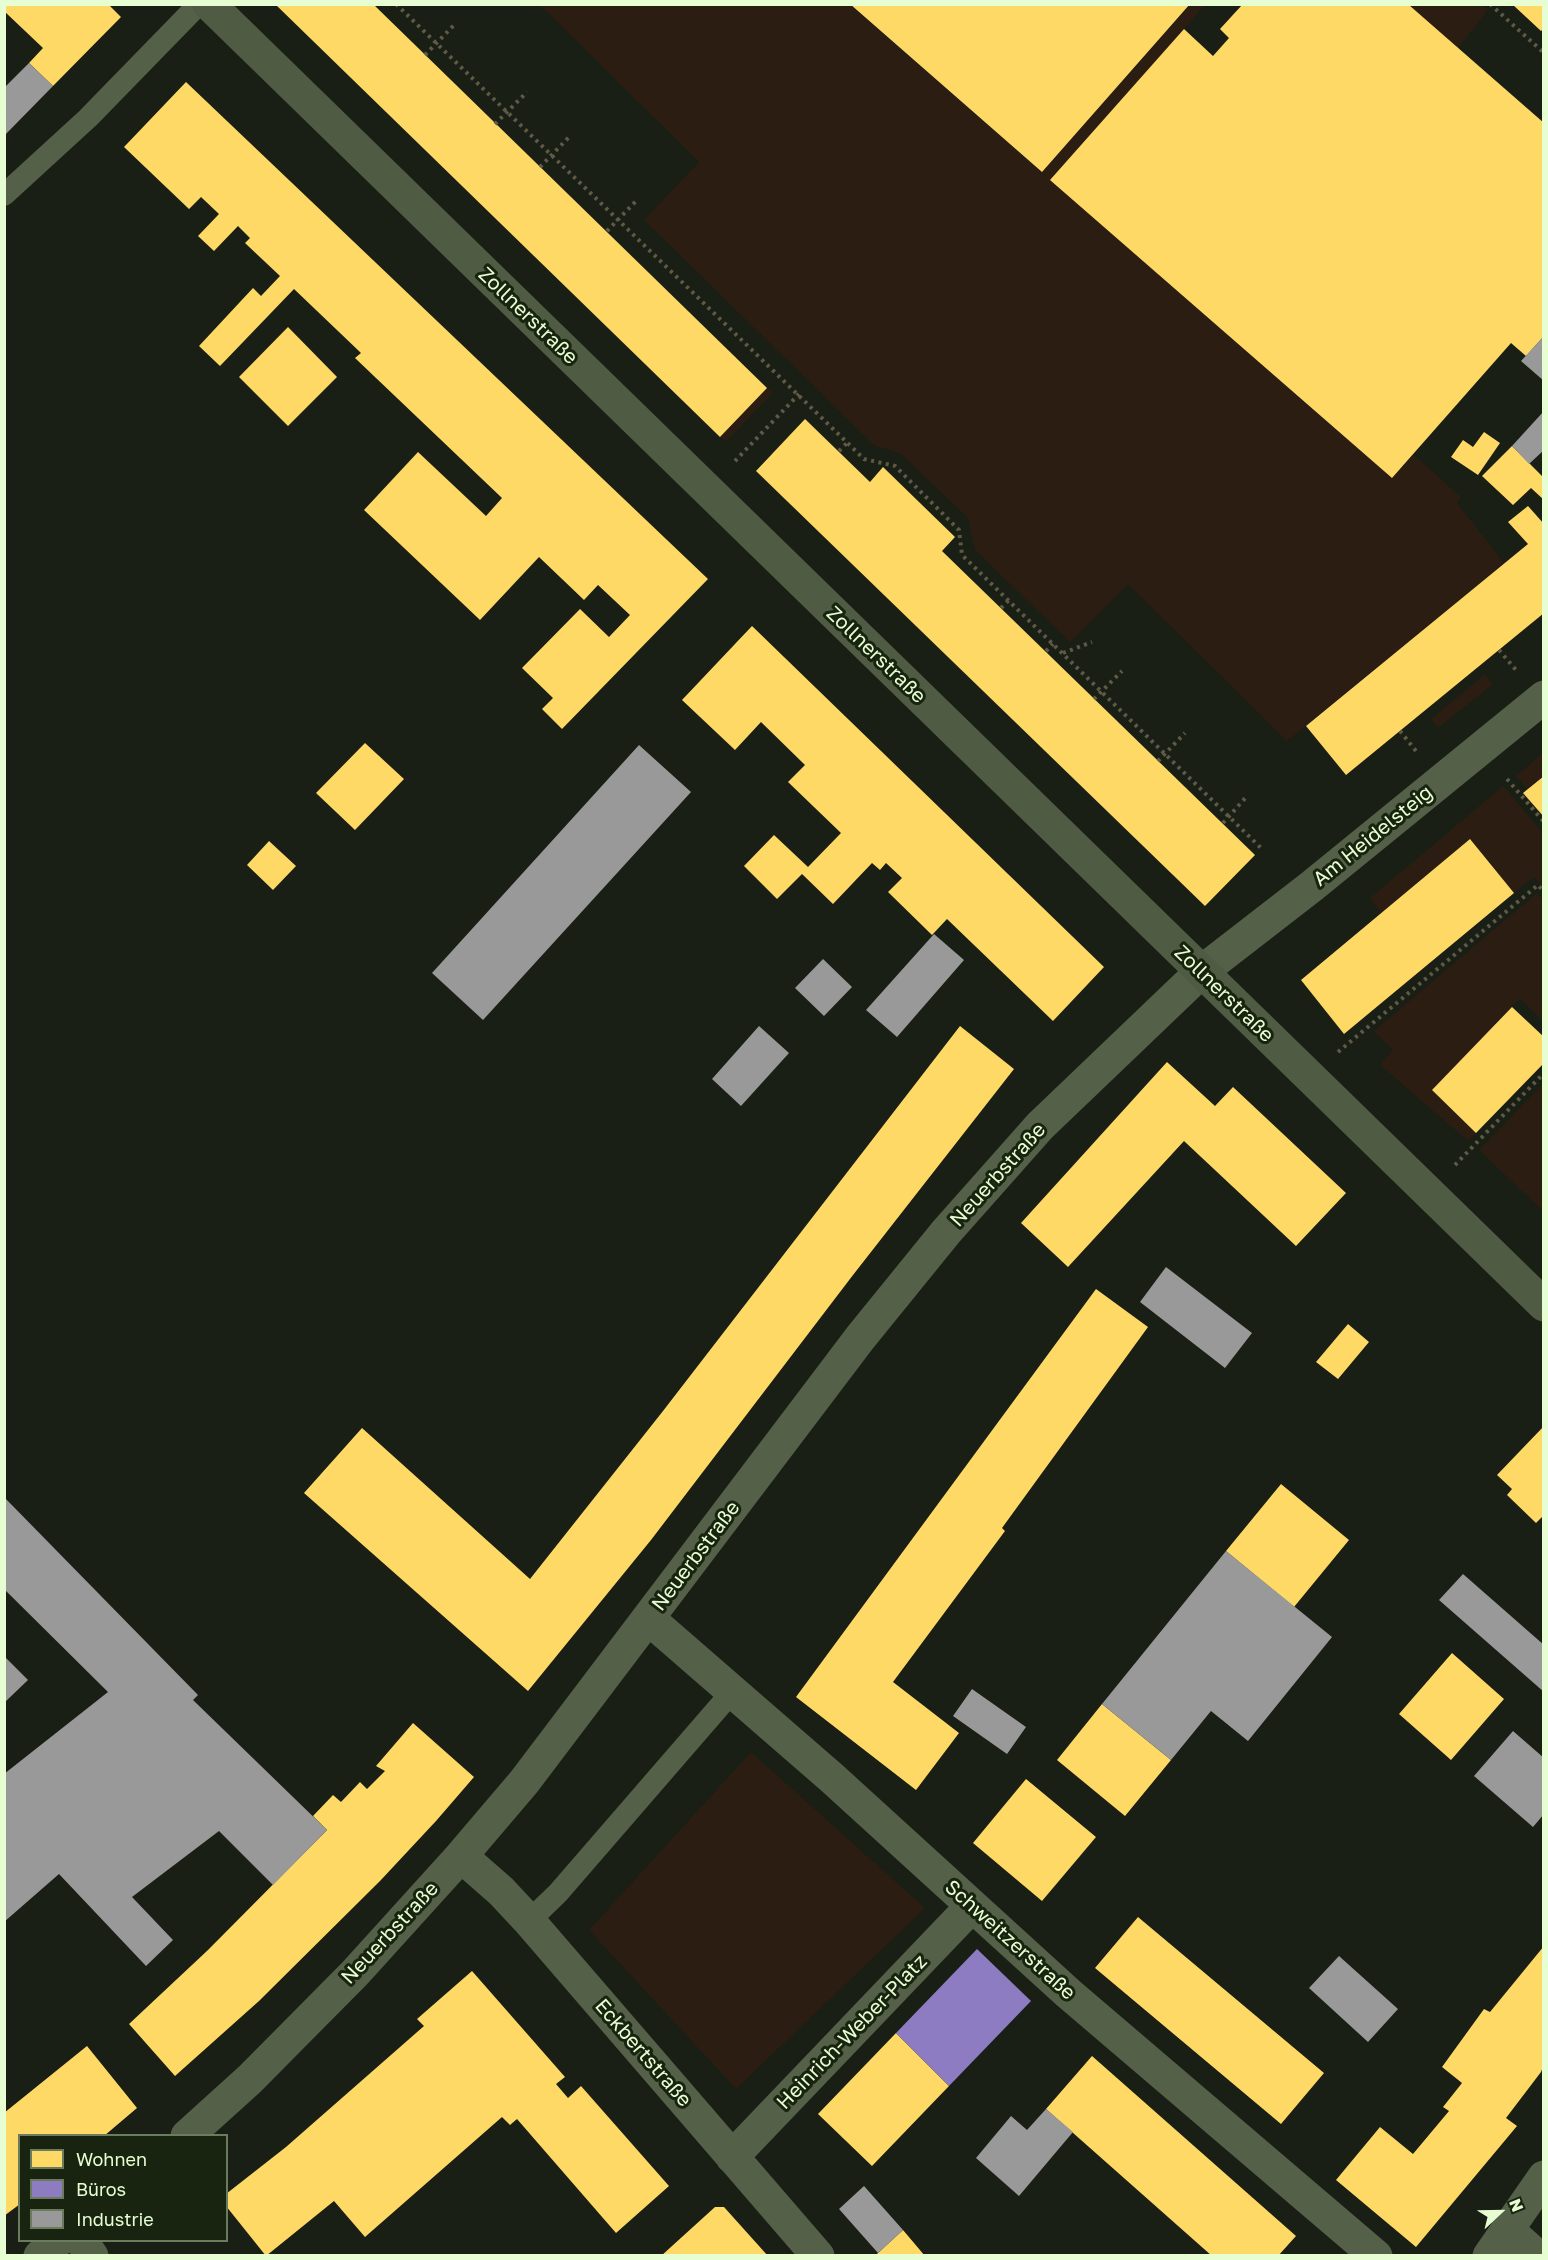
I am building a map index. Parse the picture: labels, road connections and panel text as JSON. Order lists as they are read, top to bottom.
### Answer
{
  "streets": {
    "street": [
      "Zollnerstraße",
      "Am Heidelsteig",
      "Neuerbstraße",
      "Schweitzerstraße",
      "Heinrich-Weber-Platz",
      "Eckbertstraße"
    ]
  },
  "crossings": [
    ["Zollnerstraße", "Am Heidelsteig"],
    ["Zollnerstraße", "Neuerbstraße"],
    ["Am Heidelsteig", "Neuerbstraße"],
    ["Neuerbstraße", "Schweitzerstraße"],
    ["Neuerbstraße", "Eckbertstraße"],
    ["Schweitzerstraße", "Heinrich-Weber-Platz"],
    ["Heinrich-Weber-Platz", "Eckbertstraße"]
  ],
  "legend": ["Wohnen", "Büros", "Industrie"],
  "north": "right"
}
